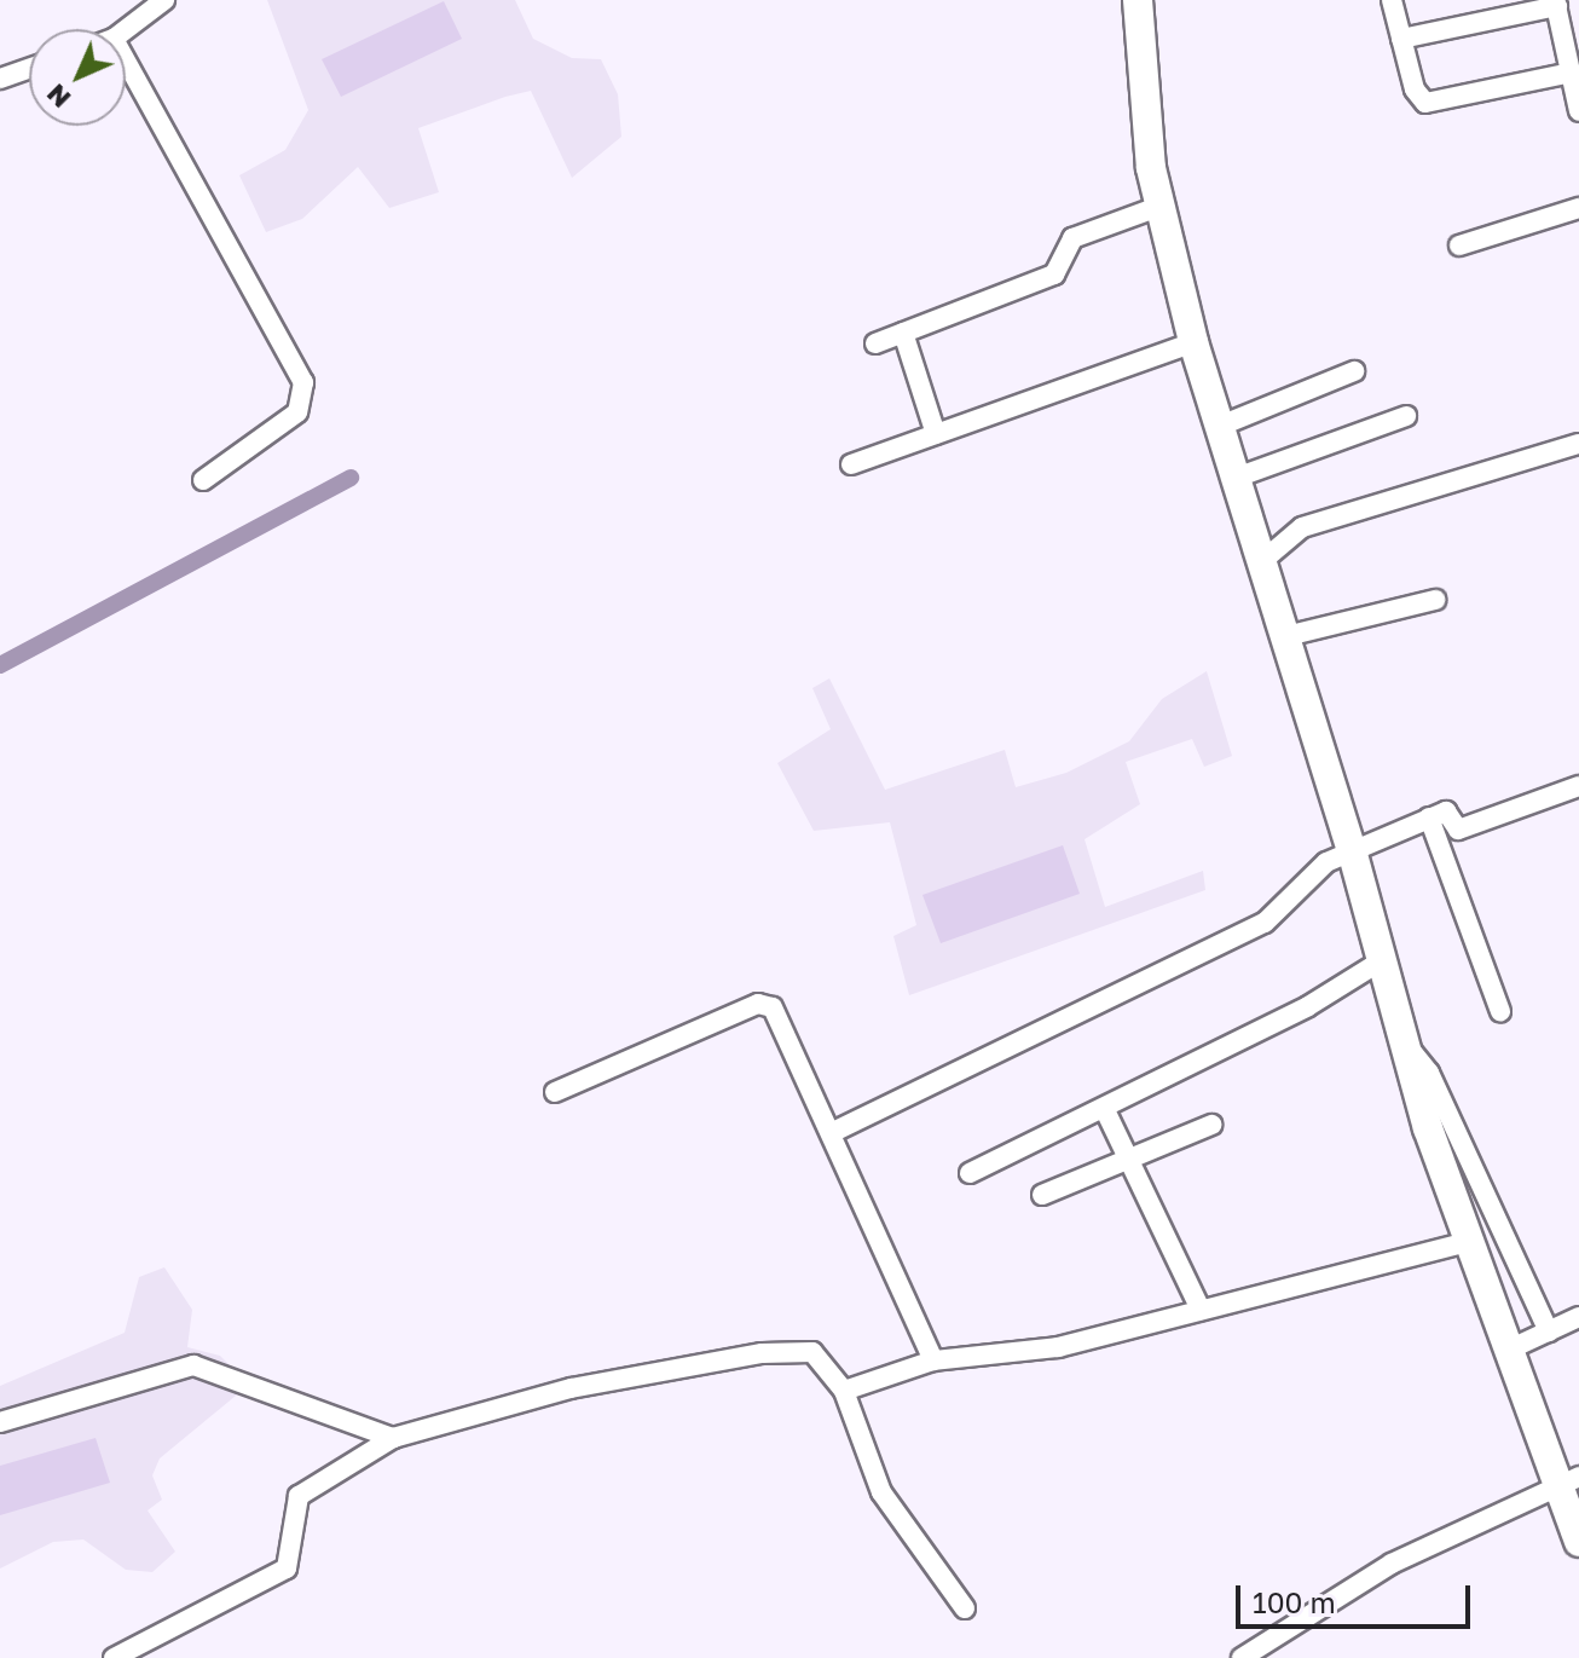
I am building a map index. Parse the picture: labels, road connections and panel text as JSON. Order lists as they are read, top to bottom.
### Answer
{
  "scale_bar": "100 m",
  "north": "bottom left"
}
